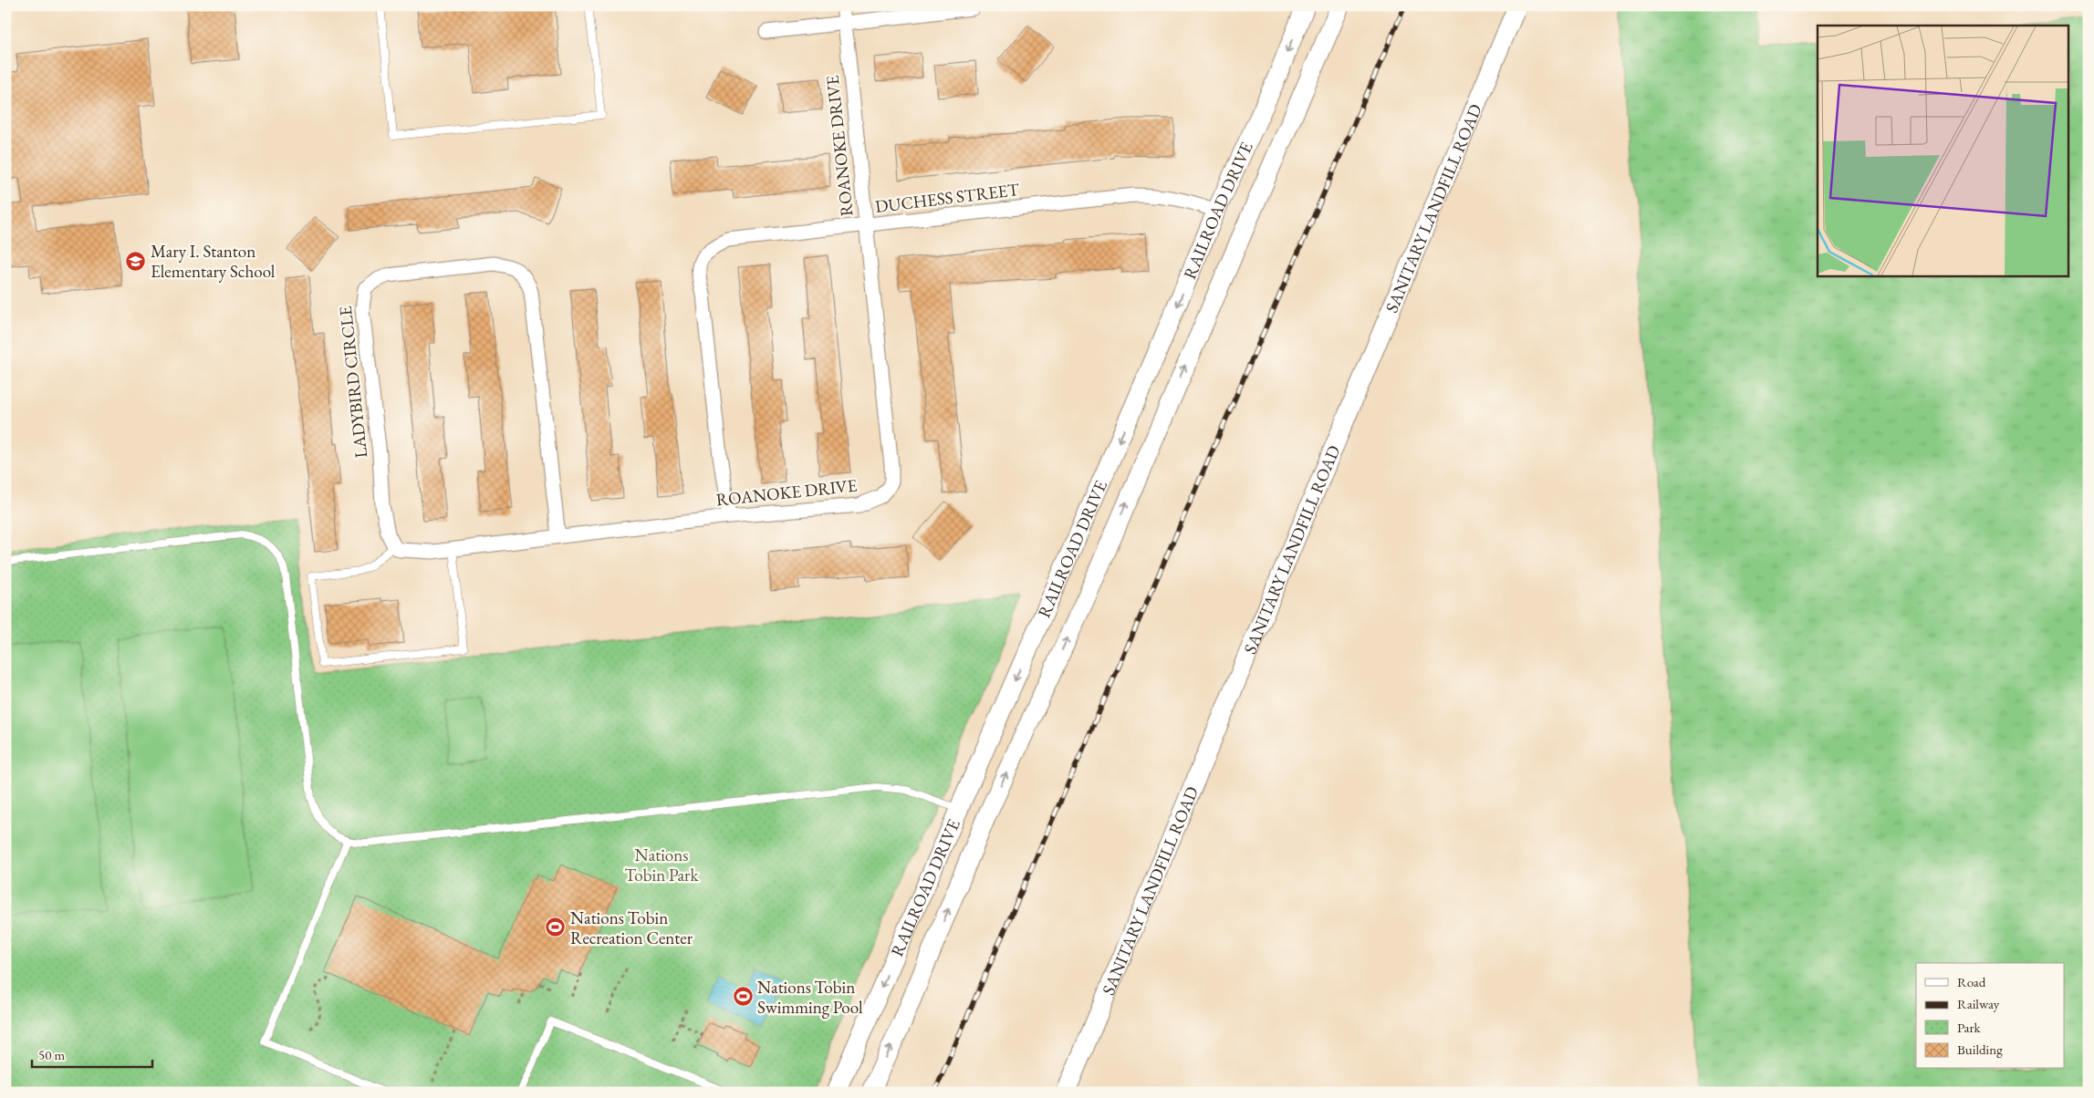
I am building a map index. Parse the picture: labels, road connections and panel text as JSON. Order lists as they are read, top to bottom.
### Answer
{
  "streets": {
    "main road": ["SANITARY LANDFILL ROAD", "RAILROAD DRIVE"],
    "street": ["ROANOKE DRIVE", "DUCHESS STREET", "LADYBIRD CIRCLE"]
  },
  "crossings": [
    ["ROANOKE DRIVE", "DUCHESS STREET"],
    ["ROANOKE DRIVE", "LADYBIRD CIRCLE"],
    ["DUCHESS STREET", "RAILROAD DRIVE"]
  ],
  "parks": ["Nations Tobin Park"],
  "places": {
    "school or university": ["Mary I. Stanton Elementary School"],
    "sports": ["Nations Tobin Recreation Center", "Nations Tobin Swimming Pool"]
  },
  "legend": [
    "Road",
    "Railway",
    "Park",
    "Building"
  ],
  "scale_bar": "50 m"
}
